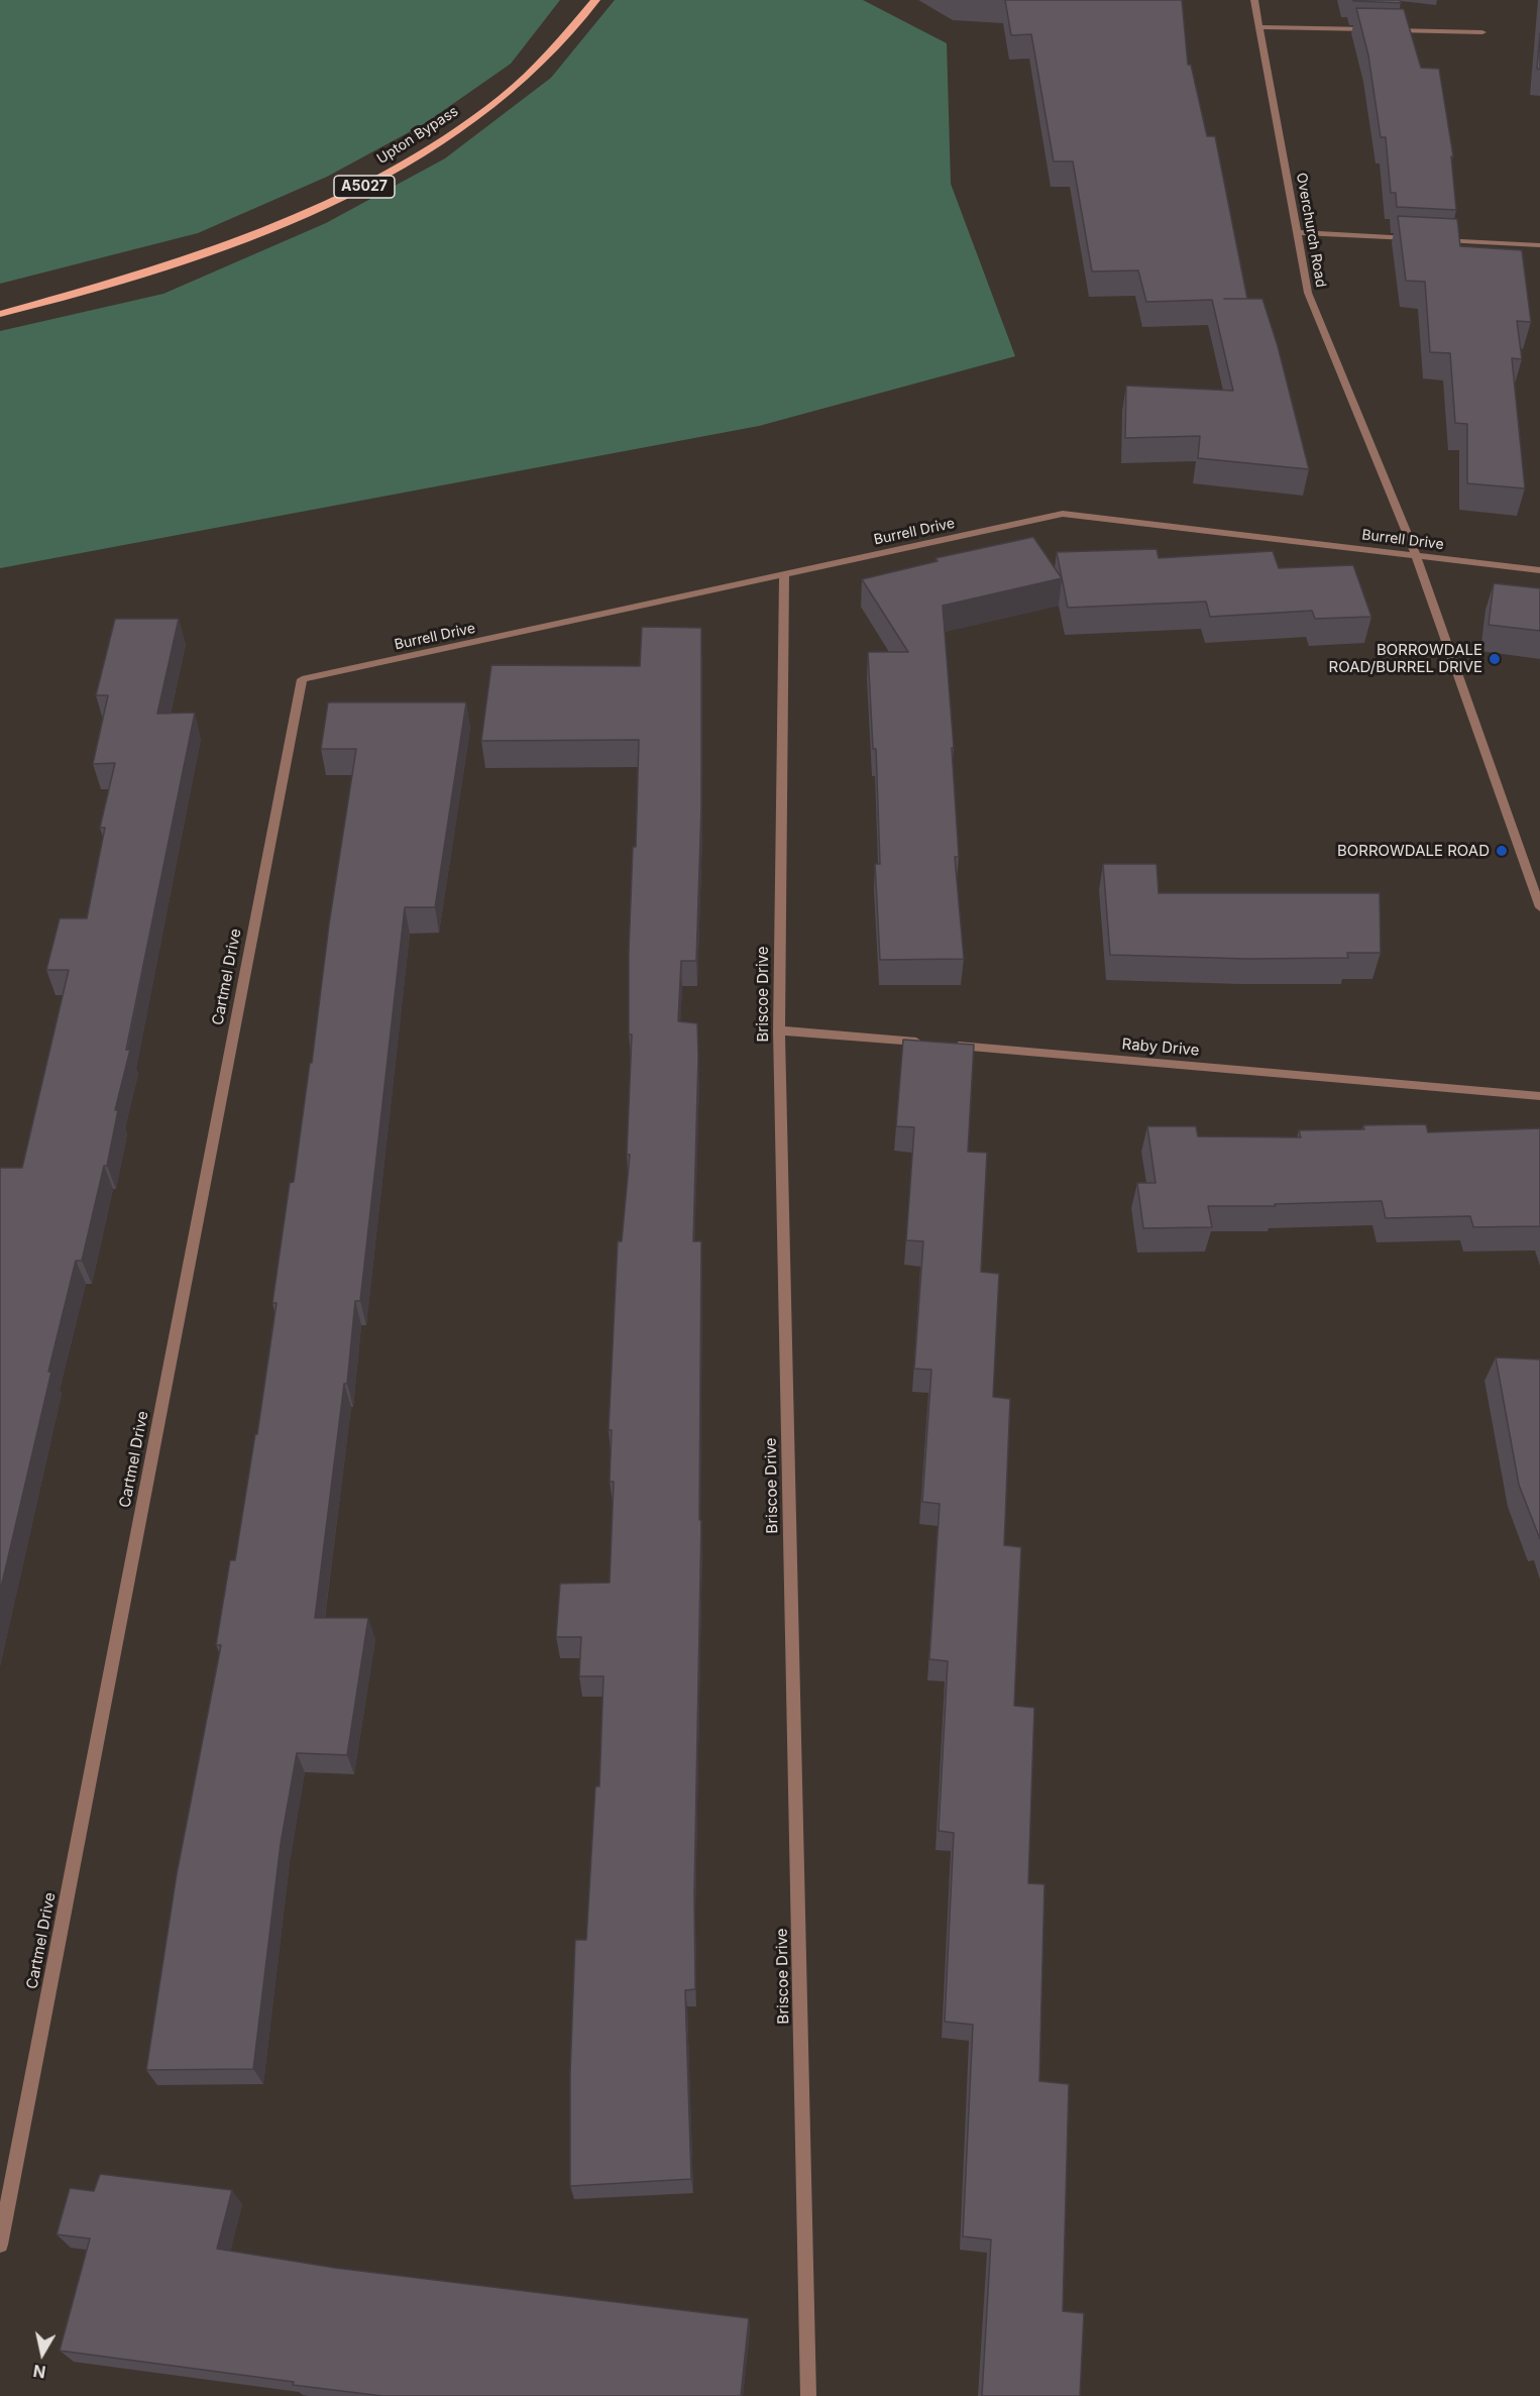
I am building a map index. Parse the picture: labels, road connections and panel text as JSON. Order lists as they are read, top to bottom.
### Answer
{
  "streets": {
    "main road": ["Upton Bypass", "A5027"],
    "street": [
      "Overchurch Road",
      "Burrell Drive",
      "Cartmel Drive",
      "Briscoe Drive",
      "Raby Drive"
    ]
  },
  "crossings": [
    ["Overchurch Road", "Burrell Drive"],
    ["Burrell Drive", "Cartmel Drive"],
    ["Burrell Drive", "Briscoe Drive"],
    ["Briscoe Drive", "Raby Drive"]
  ],
  "places": ["BORROWDALE ROAD/BURREL DRIVE", "BORROWDALE ROAD"],
  "north": "bottom"
}
